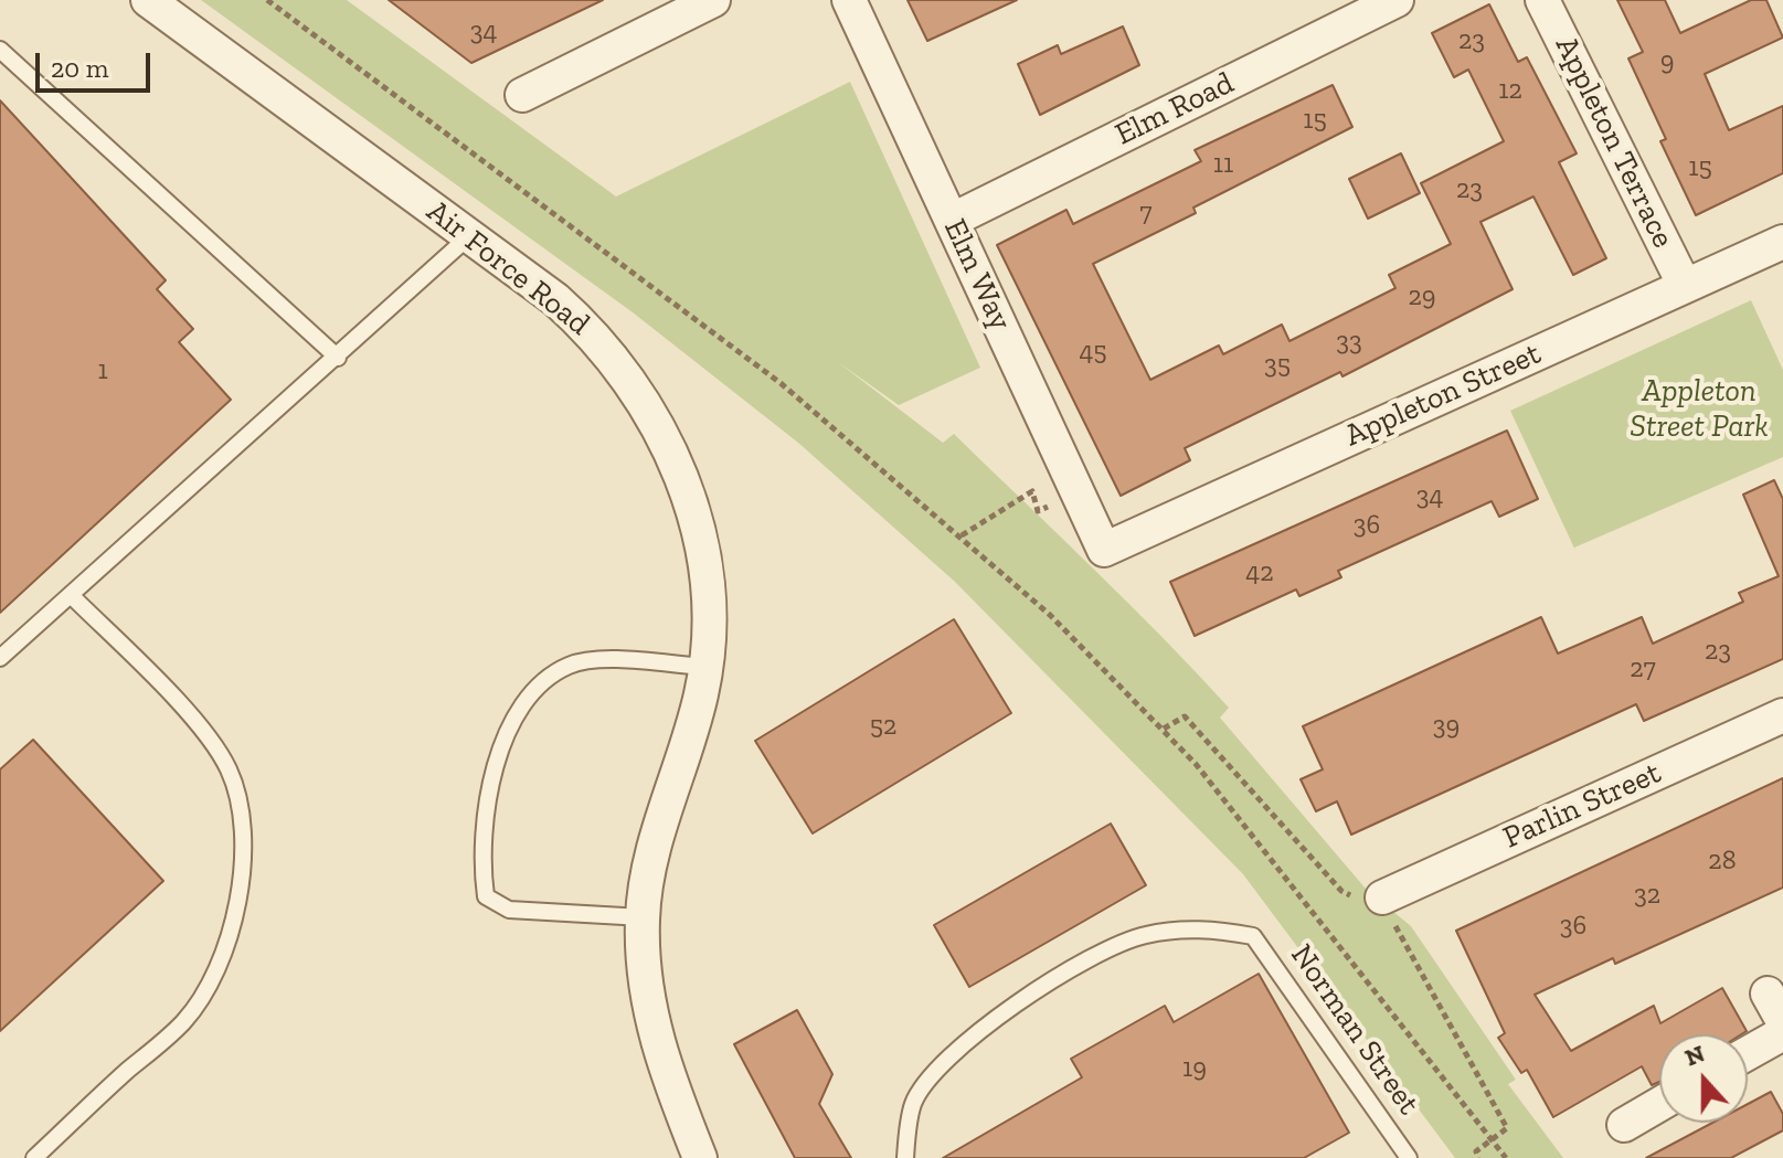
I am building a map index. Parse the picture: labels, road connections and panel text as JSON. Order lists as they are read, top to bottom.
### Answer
{
  "streets": {
    "street": [
      "Elm Road",
      "Appleton Terrace",
      "Air Force Road",
      "Elm Way",
      "Appleton Street",
      "Parlin Street"
    ],
    "lane": ["Norman Street"]
  },
  "crossings": [
    ["Elm Road", "Elm Way"],
    ["Appleton Terrace", "Appleton Street"],
    ["Elm Way", "Appleton Street"]
  ],
  "parks": ["Appleton Street Park"],
  "house_numbers": [
    "34",
    "23",
    "9",
    "12",
    "15",
    "11",
    "15",
    "23",
    "7",
    "29",
    "33",
    "45",
    "35",
    "1",
    "34",
    "36",
    "42",
    "23",
    "27",
    "52",
    "39",
    "28",
    "32",
    "36",
    "19"
  ],
  "scale_bar": "20 m",
  "north": "top"
}
